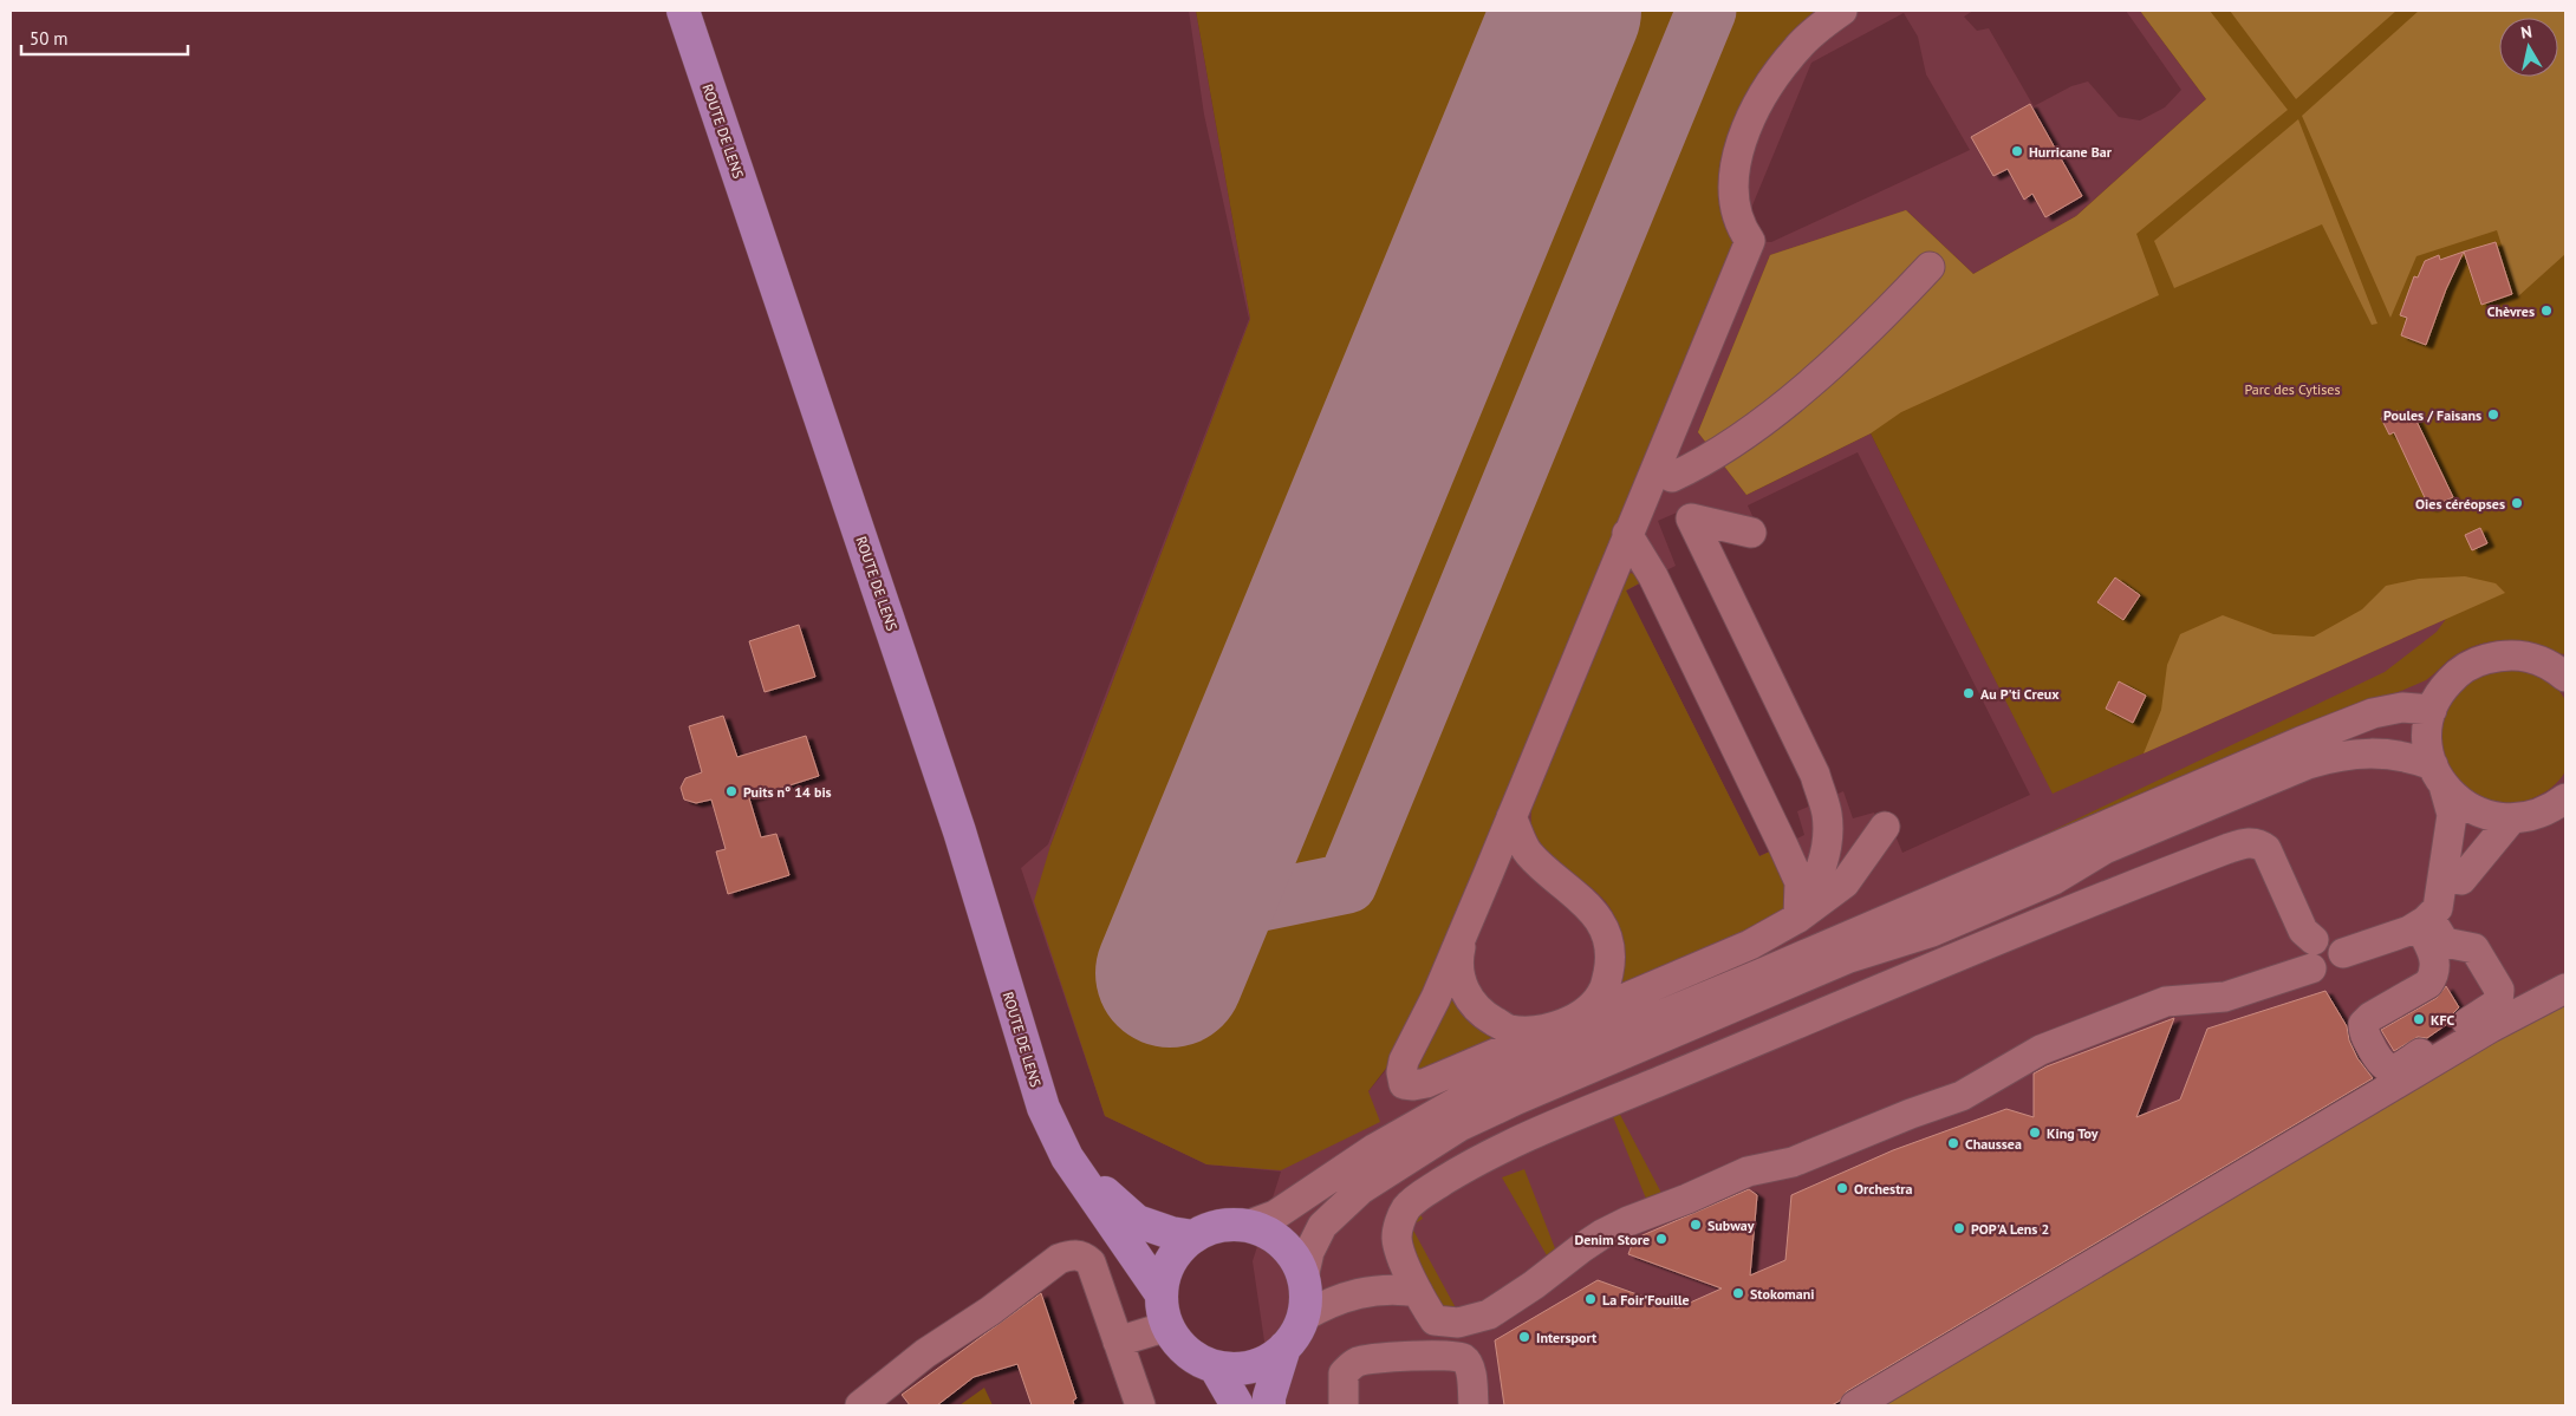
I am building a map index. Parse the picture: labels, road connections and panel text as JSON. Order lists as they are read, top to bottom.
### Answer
{
  "streets": {
    "main road": ["ROUTE DE LENS"]
  },
  "parks": ["Parc des Cytises"],
  "places": [
    "Hurricane Bar",
    "Chèvres",
    "Poules / Faisans",
    "Oies céréopses",
    "Au P'ti Creux",
    "Puits n° 14 bis",
    "KFC",
    "King Toy",
    "Chaussea",
    "Orchestra",
    "Subway",
    "POP'A Lens 2",
    "Denim Store",
    "Stokomani",
    "La Foir'Fouille",
    "Intersport"
  ],
  "scale_bar": "50 m",
  "north": "top"
}
